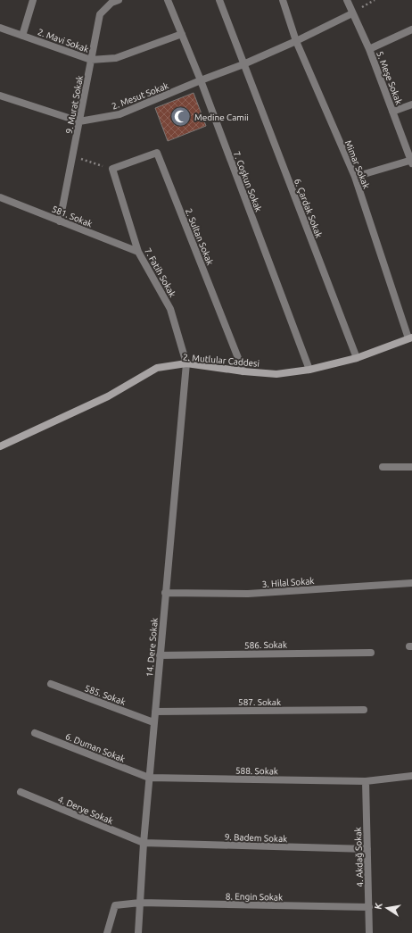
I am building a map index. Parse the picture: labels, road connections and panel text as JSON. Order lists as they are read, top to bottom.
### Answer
{
  "streets": {
    "street": [
      "2. Mavi Sokak",
      "5. Meşe Sokak",
      "2. Mesut Sokak",
      "9. Murat Sokak",
      "Mimar Sokak",
      "7. Coşkun Sokak",
      "6. Çardak Sokak",
      "581. Sokak",
      "2. Sultan Sokak",
      "7. Fatih Sokak",
      "2. Mutlular Caddesi",
      "3. Hilal Sokak",
      "586. Sokak",
      "14. Dere Sokak",
      "585. Sokak",
      "587. Sokak",
      "6. Duman Sokak",
      "588. Sokak",
      "4. Derye Sokak",
      "9. Badem Sokak",
      "4. Akdağ Sokak",
      "8. Engin Sokak"
    ]
  },
  "crossings": [
    ["2. Mavi Sokak", "9. Murat Sokak"],
    ["2. Mavi Sokak", "7. Coşkun Sokak"],
    ["2. Mesut Sokak", "9. Murat Sokak"],
    ["2. Mesut Sokak", "7. Coşkun Sokak"],
    ["2. Mesut Sokak", "6. Çardak Sokak"],
    ["9. Murat Sokak", "581. Sokak"],
    ["Mimar Sokak", "2. Mutlular Caddesi"],
    ["7. Coşkun Sokak", "2. Mutlular Caddesi"],
    ["6. Çardak Sokak", "2. Mutlular Caddesi"],
    ["581. Sokak", "7. Fatih Sokak"],
    ["2. Sultan Sokak", "7. Fatih Sokak"],
    ["2. Sultan Sokak", "2. Mutlular Caddesi"],
    ["7. Fatih Sokak", "2. Mutlular Caddesi"],
    ["7. Fatih Sokak", "14. Dere Sokak"],
    ["2. Mutlular Caddesi", "14. Dere Sokak"],
    ["3. Hilal Sokak", "14. Dere Sokak"],
    ["586. Sokak", "14. Dere Sokak"],
    ["14. Dere Sokak", "585. Sokak"],
    ["14. Dere Sokak", "587. Sokak"],
    ["14. Dere Sokak", "6. Duman Sokak"],
    ["14. Dere Sokak", "588. Sokak"],
    ["14. Dere Sokak", "4. Derye Sokak"],
    ["14. Dere Sokak", "9. Badem Sokak"],
    ["14. Dere Sokak", "8. Engin Sokak"],
    ["6. Duman Sokak", "588. Sokak"],
    ["588. Sokak", "4. Akdağ Sokak"],
    ["4. Derye Sokak", "9. Badem Sokak"],
    ["9. Badem Sokak", "4. Akdağ Sokak"],
    ["4. Akdağ Sokak", "8. Engin Sokak"]
  ],
  "places": {
    "mosque": ["Medine Camii"]
  },
  "north": "left"
}
